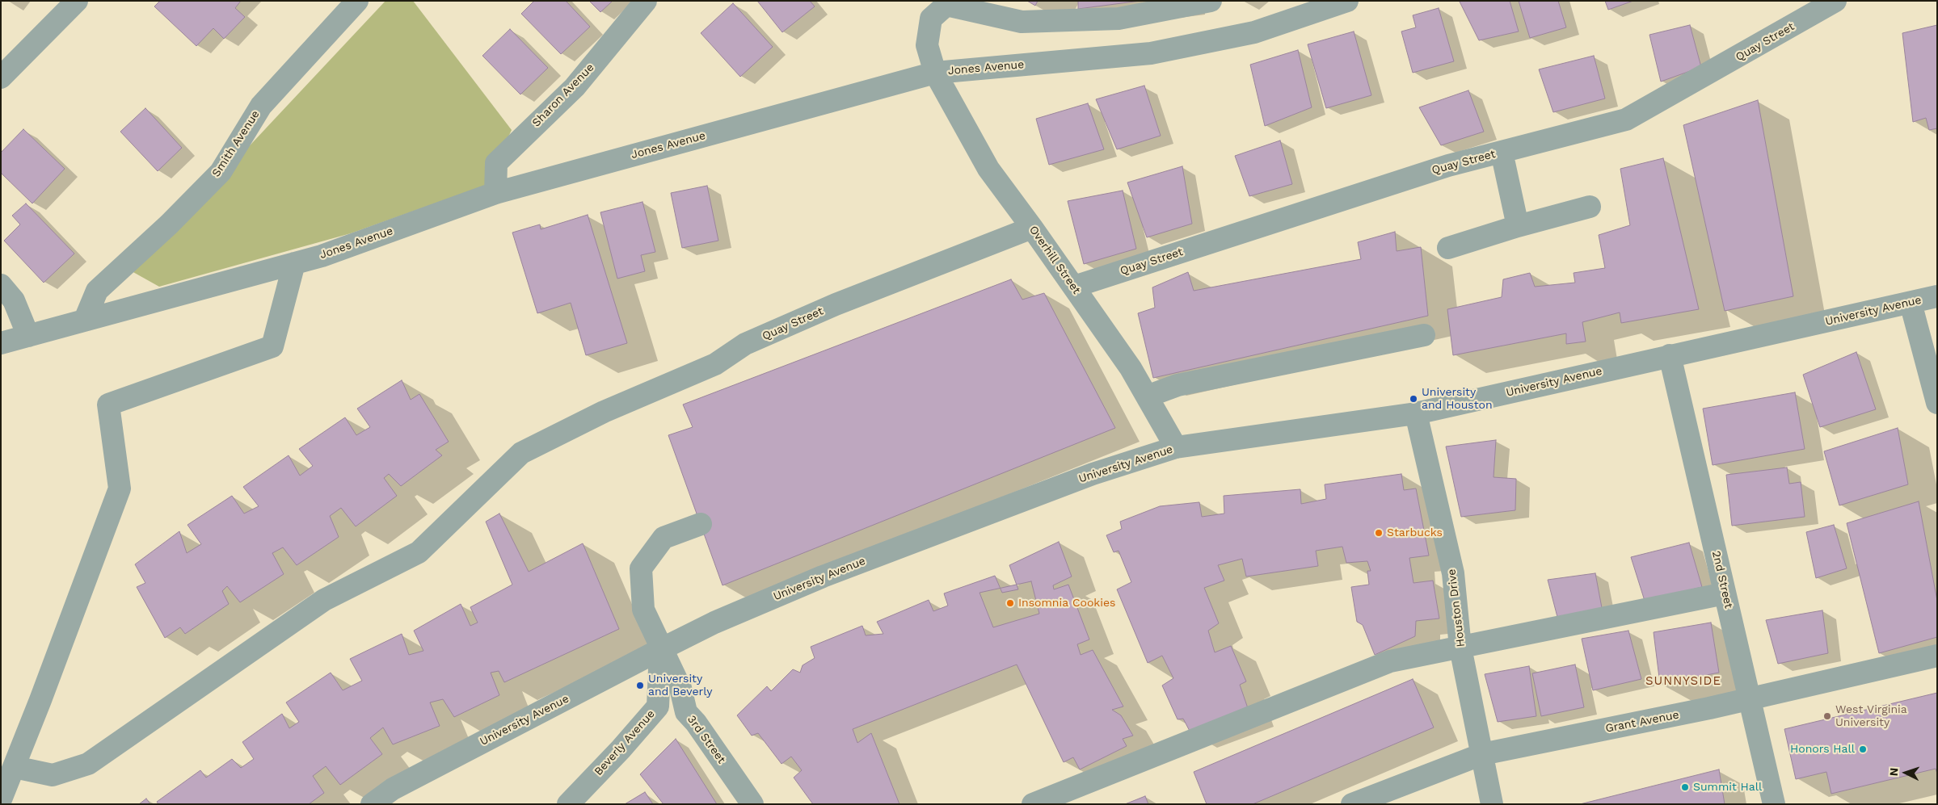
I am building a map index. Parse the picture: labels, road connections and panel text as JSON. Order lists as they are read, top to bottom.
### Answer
{
  "streets": {
    "street": [
      "Quay Street",
      "Jones Avenue",
      "Sharon Avenue",
      "Smith Avenue",
      "Overhill Street",
      "University Avenue",
      "2nd Street",
      "Houston Drive",
      "Grant Avenue",
      "3rd Street",
      "Beverly Avenue"
    ]
  },
  "crossings": [
    ["Quay Street", "Overhill Street"],
    ["Jones Avenue", "Sharon Avenue"],
    ["Jones Avenue", "Smith Avenue"],
    ["Jones Avenue", "Overhill Street"],
    ["Overhill Street", "University Avenue"],
    ["University Avenue", "2nd Street"],
    ["University Avenue", "Houston Drive"],
    ["University Avenue", "3rd Street"],
    ["University Avenue", "Beverly Avenue"],
    ["2nd Street", "Grant Avenue"],
    ["Houston Drive", "Grant Avenue"],
    ["3rd Street", "Beverly Avenue"]
  ],
  "districts": ["SUNNYSIDE"],
  "places": [
    "University and Houston",
    "Starbucks",
    "Insomnia Cookies",
    "University and Beverly",
    "West Virginia University",
    "Honors Hall",
    "Summit Hall"
  ],
  "north": "left"
}
